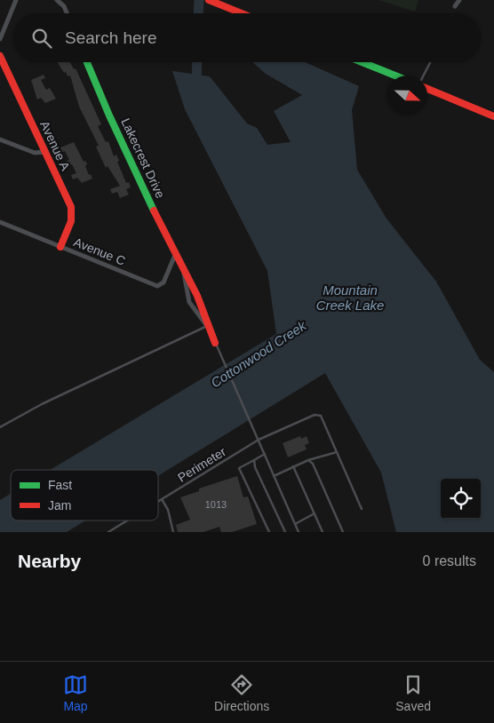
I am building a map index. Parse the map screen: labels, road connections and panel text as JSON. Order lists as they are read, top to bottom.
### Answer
{
  "streets": {
    "street": ["Avenue A", "Lakecrest Drive", "Avenue C"],
    "lane": ["Perimeter"]
  },
  "crossings": [
    ["Avenue A", "Avenue C"],
    ["Lakecrest Drive", "Avenue C"],
    ["Lakecrest Drive", "Perimeter"]
  ],
  "water": ["Mountain Creek Lake", "Cottonwood Creek"],
  "house_numbers": ["1013"],
  "legend": ["Fast", "Jam"],
  "north": "right",
  "page": {
    "search": "Search here",
    "heading": ["Nearby", "0 results"],
    "nav": ["Map", "Directions", "Saved"]
  }
}
